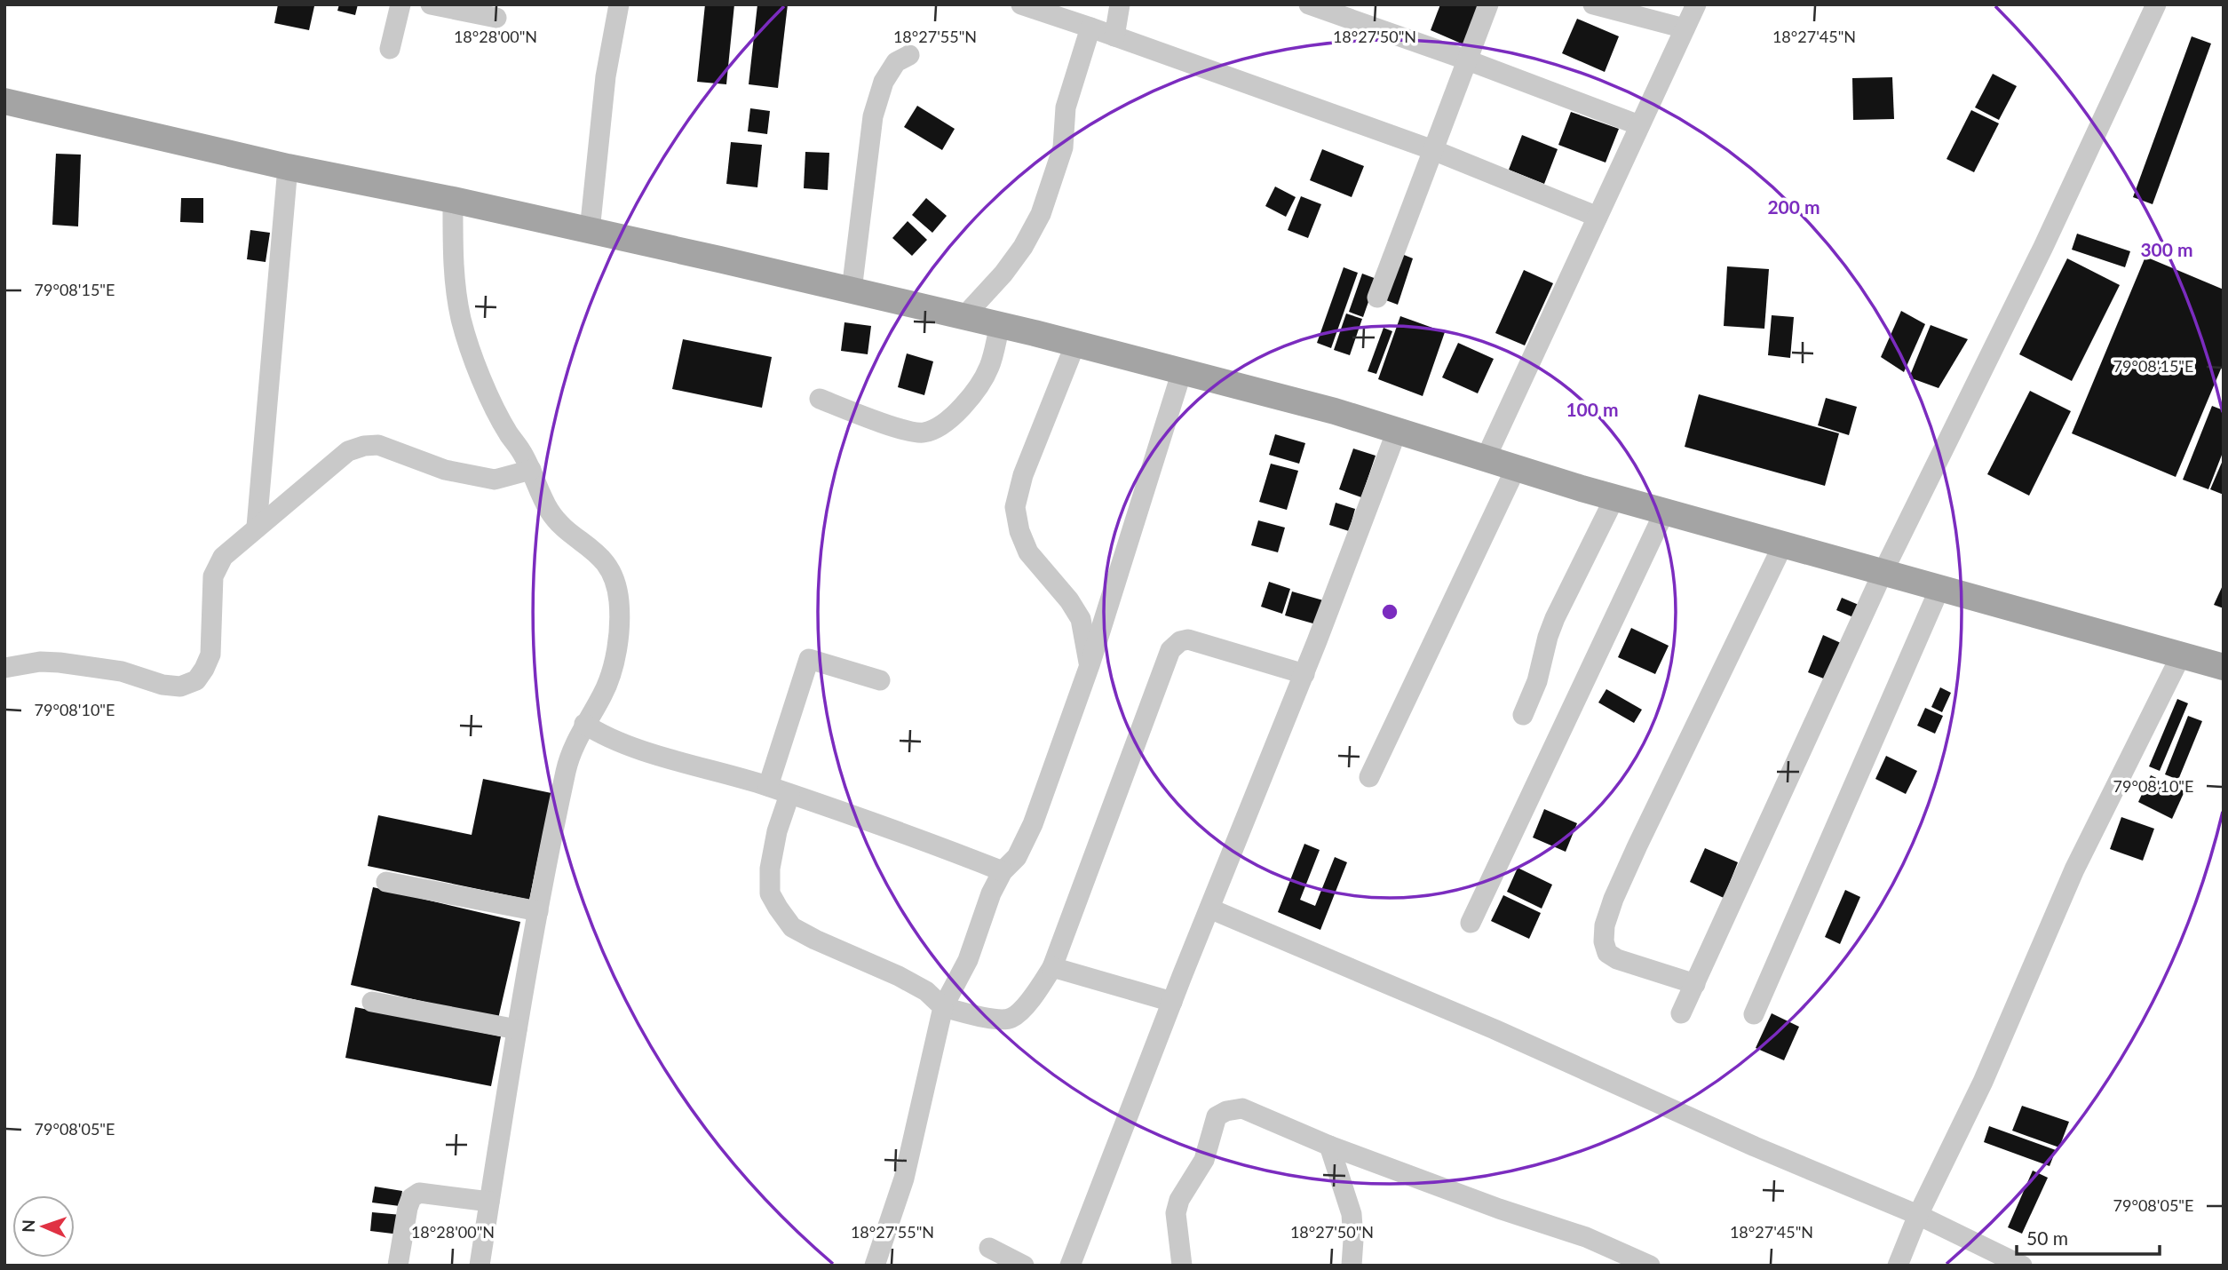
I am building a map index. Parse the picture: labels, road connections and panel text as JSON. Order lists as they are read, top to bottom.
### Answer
{
  "scale_bar": "50 m",
  "north": "left",
  "coordinates": [
    "18°28'00\"N",
    "18°27'55\"N",
    "18°27'50\"N",
    "18°27'45\"N",
    "79°08'15\"E",
    "79°08'10\"E",
    "79°08'05\"E"
  ],
  "rings": ["200 m", "300 m", "100 m"]
}
